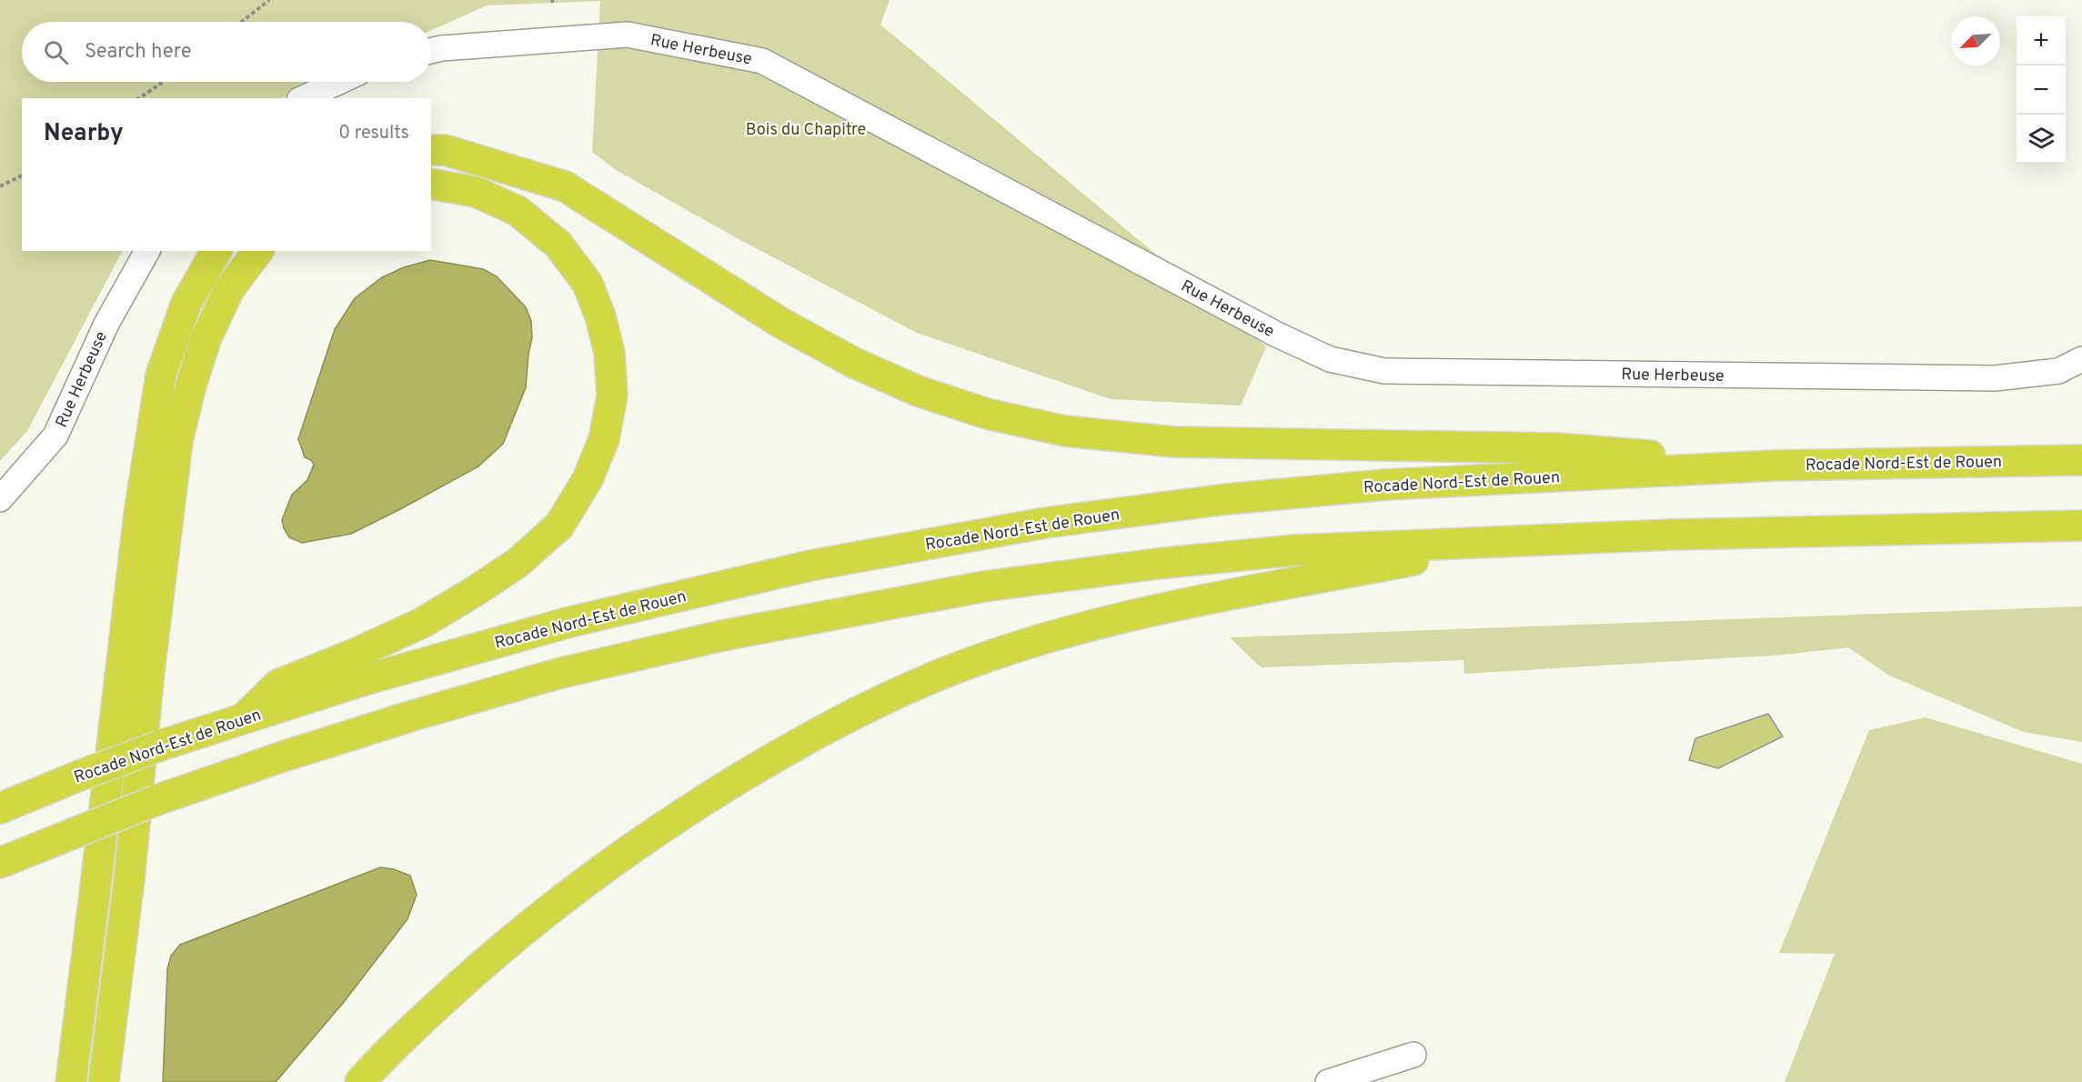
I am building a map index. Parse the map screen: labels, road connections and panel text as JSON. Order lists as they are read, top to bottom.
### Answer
{
  "streets": {
    "highway": ["Rocade Nord-Est de Rouen"],
    "street": ["Rue Herbeuse"]
  },
  "parks": ["Bois du Chapitre"],
  "north": "bottom left",
  "page": {
    "map_buttons": ["+", "−"],
    "search": "Search here",
    "heading": ["Nearby", "0 results"]
  }
}
